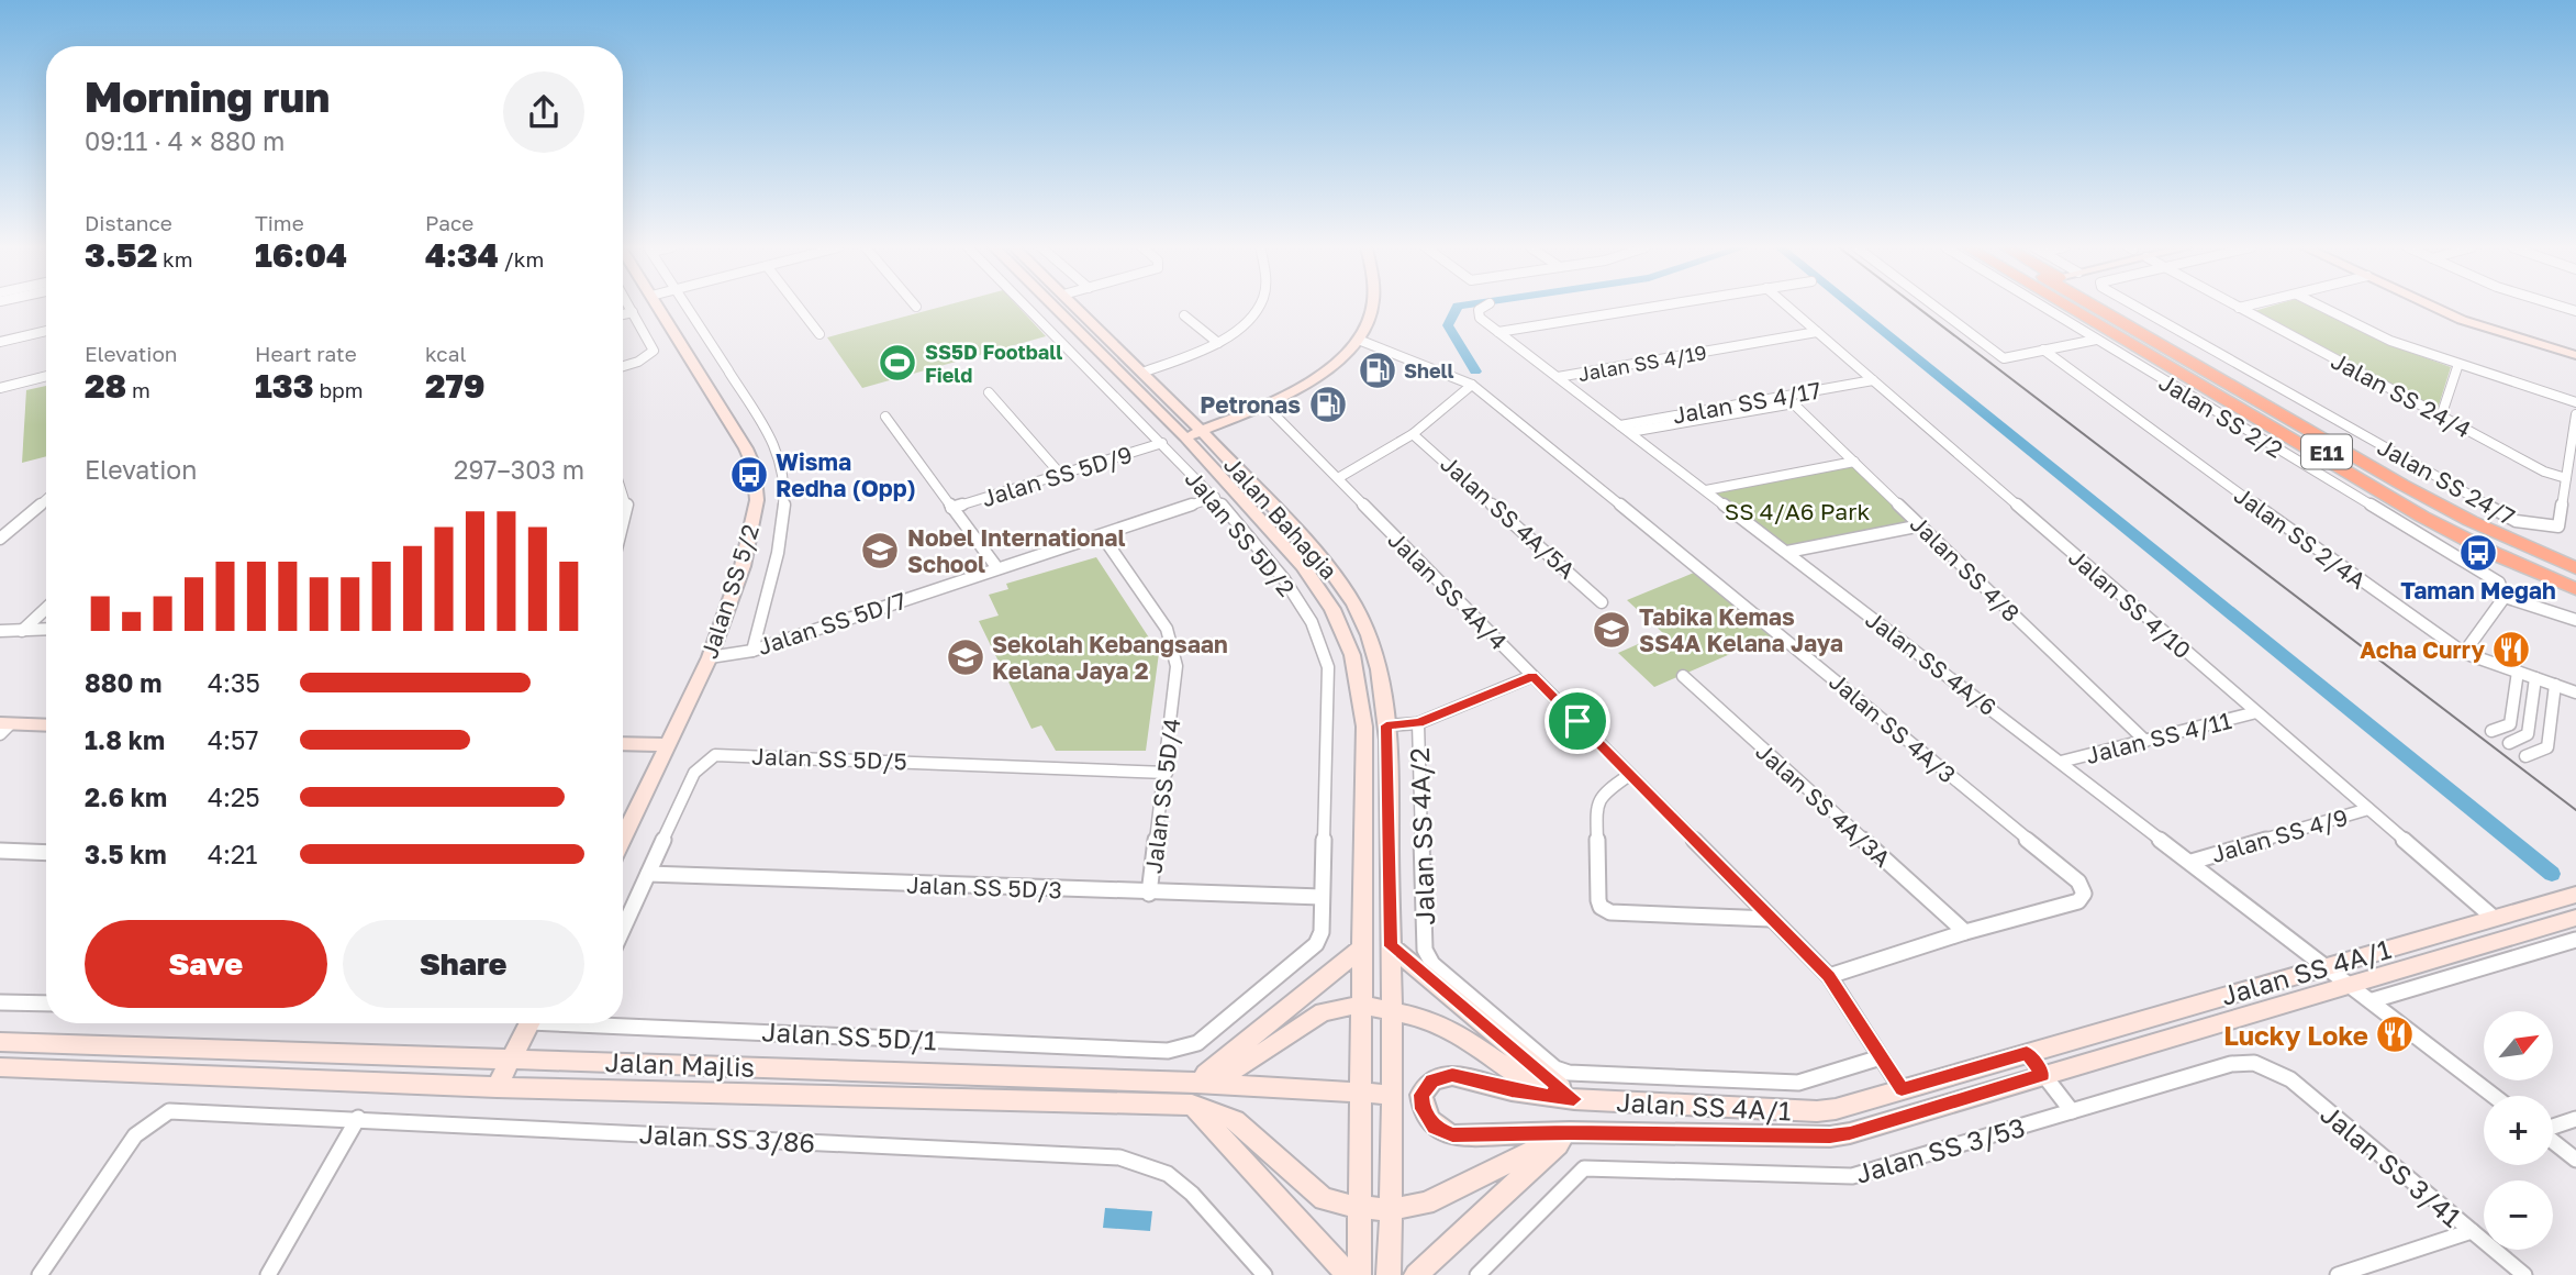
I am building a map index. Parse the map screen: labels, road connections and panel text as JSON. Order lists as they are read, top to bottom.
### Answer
{
  "streets": {
    "highway": ["E11"],
    "main road": [
      "Jalan Bahagia",
      "Jalan SS 5/2",
      "Jalan SS 4A/1",
      "Jalan Majlis"
    ],
    "street": [
      "Jalan SS 4/19",
      "Jalan SS 24/4",
      "Jalan SS 4/17",
      "Jalan SS 2/2",
      "Jalan SS 5D/9",
      "Jalan SS 24/7",
      "Jalan SS 4A/5A",
      "Jalan SS 5D/2",
      "Jalan SS 2/4A",
      "Jalan SS 4/8",
      "Jalan SS 4A/4",
      "Jalan SS 4/10",
      "Jalan SS 5D/7",
      "Jalan SS 4A/6",
      "Jalan SS 4A/3",
      "Jalan SS 4/11",
      "Jalan SS 5D/5",
      "Jalan SS 5D/4",
      "Jalan SS 4A/3A",
      "Jalan SS 4/9",
      "Jalan SS 4A/2",
      "Jalan SS 5D/3",
      "Jalan SS 5D/1",
      "Jalan SS 3/86",
      "Jalan SS 3/53",
      "Jalan SS 3/41"
    ]
  },
  "crossings": [
    ["Jalan SS 4/19", "Jalan SS 4/10"],
    ["Jalan SS 4/19", "Jalan SS 4A/6"],
    ["Jalan SS 24/4", "Jalan SS 24/7"],
    ["Jalan SS 4/17", "Jalan SS 4/8"],
    ["Jalan SS 4/17", "Jalan SS 4/10"],
    ["Jalan SS 4/17", "Jalan SS 4A/6"],
    ["Jalan SS 5D/9", "Jalan SS 5D/2"],
    ["Jalan Bahagia", "Jalan SS 4A/2"],
    ["Jalan Bahagia", "Jalan Majlis"],
    ["Jalan SS 5D/2", "Jalan SS 5D/7"],
    ["Jalan SS 5D/2", "Jalan SS 5D/3"],
    ["Jalan SS 5D/2", "Jalan SS 5D/1"],
    ["Jalan SS 4/8", "Jalan SS 4/11"],
    ["Jalan SS 4A/4", "Jalan SS 4A/3"],
    ["Jalan SS 4A/4", "Jalan SS 4A/2"],
    ["Jalan SS 4A/4", "Jalan SS 4A/1"],
    ["Jalan SS 5/2", "Jalan SS 5D/7"],
    ["Jalan SS 4/10", "Jalan SS 4/11"],
    ["Jalan SS 4/10", "Jalan SS 4/9"],
    ["Jalan SS 4/10", "Jalan SS 4A/1"],
    ["Jalan SS 5D/7", "Jalan SS 5D/4"],
    ["Jalan SS 4A/6", "Jalan SS 4/11"],
    ["Jalan SS 4A/6", "Jalan SS 4/9"],
    ["Jalan SS 4A/6", "Jalan SS 4A/1"],
    ["Jalan SS 4A/3", "Jalan SS 4A/3A"],
    ["Jalan SS 5D/5", "Jalan SS 5D/4"],
    ["Jalan SS 5D/5", "Jalan SS 5D/3"],
    ["Jalan SS 5D/4", "Jalan SS 5D/3"],
    ["Jalan SS 3/53", "Jalan SS 3/41"]
  ],
  "parks": ["SS 4/A6 Park"],
  "places": {
    "sports": ["SS5D Football Field"],
    "fuel station": ["Shell", "Petronas"],
    "bus stop": ["Wisma Redha (Opp)", "Taman Megah"],
    "school or university": ["Nobel International School", "Tabika Kemas SS4A Kelana Jaya", "Sekolah Kebangsaan Kelana Jaya 2"],
    "restaurant": ["Acha Curry", "Lucky Loke"]
  },
  "north": "top right",
  "page": {
    "heading": ["Morning run", "09:11 · 4 × 880 m"],
    "stats": [
      ["Distance", "3.52 km"],
      ["Time", "16:04"],
      ["Pace", "4:34 /km"],
      ["Elevation", "28 m"],
      ["Heart rate", "133 bpm"],
      ["kcal", "279"]
    ],
    "chart": ["Elevation", "297–303 m"],
    "list": [
      {
        "name": "880 m",
        "note": "4:35"
      },
      {
        "name": "1.8 km",
        "note": "4:57"
      },
      {
        "name": "2.6 km",
        "note": "4:25"
      },
      {
        "name": "3.5 km",
        "note": "4:21"
      }
    ],
    "buttons": ["Save", "Share"],
    "map_buttons": ["+", "−"]
  }
}
